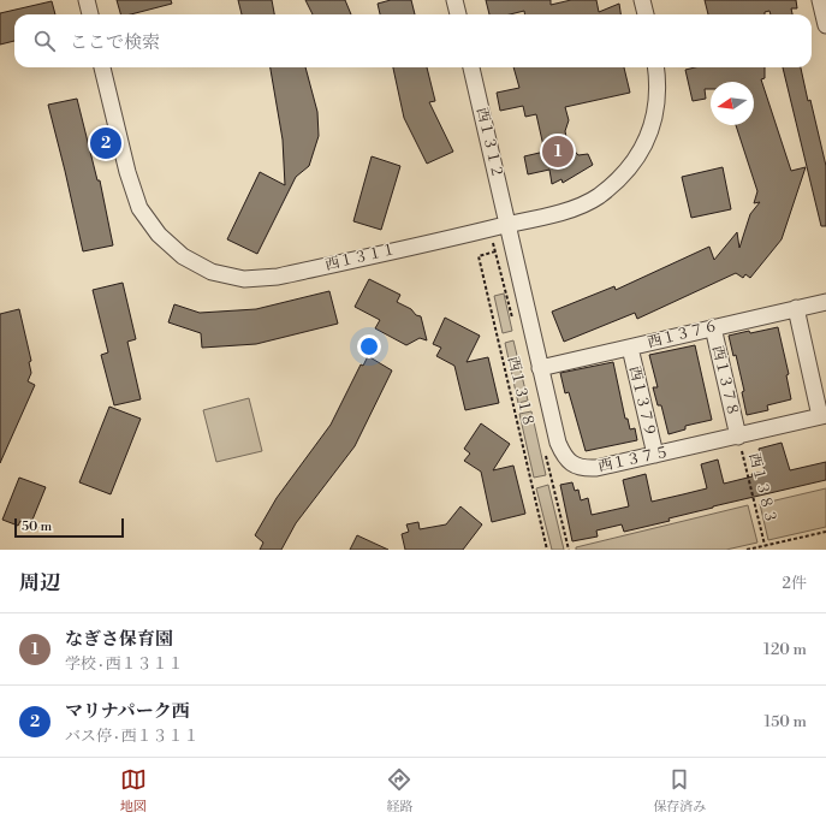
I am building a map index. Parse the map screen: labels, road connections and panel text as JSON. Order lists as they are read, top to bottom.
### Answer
{
  "streets": {
    "street": [
      "西１３１２",
      "西１３１１",
      "西１３７６",
      "西１３７８",
      "西１３７９",
      "西１３７５"
    ],
    "path": ["西１３１８", "西１３８３"]
  },
  "crossings": [
    ["西１３１２", "西１３１１"],
    ["西１３１２", "西１３７５"],
    ["西１３１１", "西１３７５"],
    ["西１３７６", "西１３７８"],
    ["西１３７６", "西１３７９"],
    ["西１３７６", "西１３７５"],
    ["西１３７８", "西１３７５"],
    ["西１３７８", "西１３８３"],
    ["西１３７９", "西１３７５"],
    ["西１３７５", "西１３８３"]
  ],
  "scale_bar": "50 m",
  "north": "left",
  "page": {
    "search": "ここで検索",
    "pins": ["2", "1"],
    "scale": "50 m",
    "heading": ["周辺", "2件"],
    "list": [
      {
        "mark": "1",
        "name": "なぎさ保育園",
        "note": "学校 · 西１３１１",
        "value": "120 m"
      },
      {
        "mark": "2",
        "name": "マリナパーク西",
        "note": "バス停 · 西１３１１",
        "value": "150 m"
      }
    ],
    "nav": ["地図", "経路", "保存済み"]
  }
}
